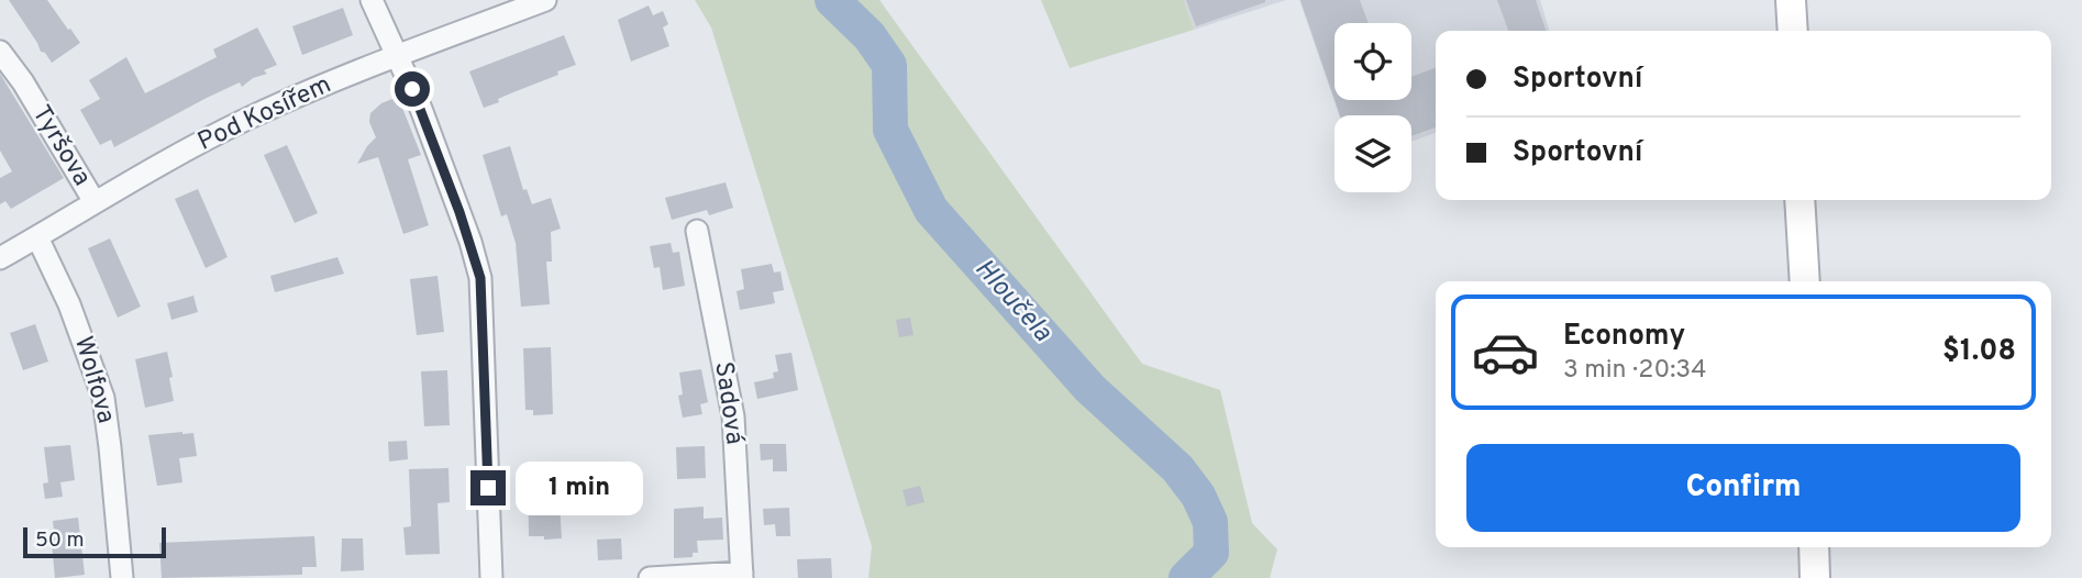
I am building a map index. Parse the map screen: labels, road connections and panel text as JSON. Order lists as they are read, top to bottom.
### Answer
{
  "streets": {
    "street": [
      "Pod Kosířem",
      "Tyršova",
      "Wolfova",
      "Sadová"
    ]
  },
  "crossings": [
    ["Pod Kosířem", "Tyršova"],
    ["Pod Kosířem", "Wolfova"]
  ],
  "water": ["Hloučela"],
  "scale_bar": "50 m",
  "page": {
    "banner": ["Sportovní", "Sportovní"],
    "list": [
      {
        "name": "Economy",
        "note": "3 min · 20:34",
        "value": "$1.08"
      }
    ],
    "buttons": "Confirm",
    "bubble": "1 min",
    "scale": "50 m"
  }
}
